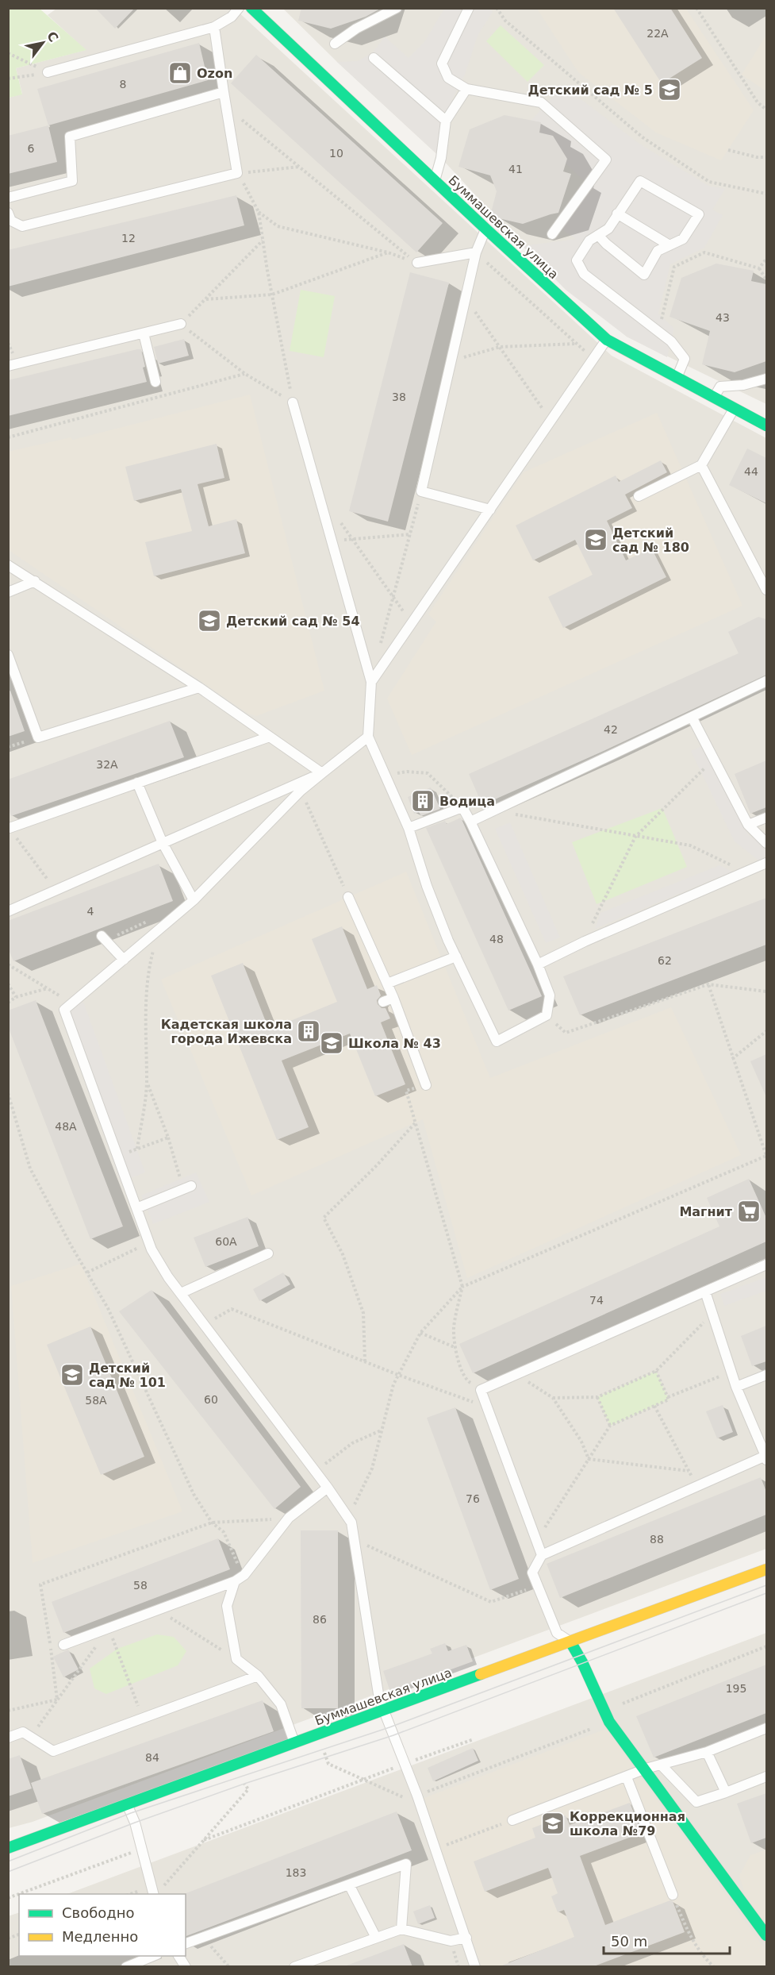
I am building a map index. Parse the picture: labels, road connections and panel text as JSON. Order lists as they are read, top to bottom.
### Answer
{
  "streets": {
    "street": ["Буммашевская улица"]
  },
  "places": {
    "shop": ["Ozon"],
    "school or university": [
      "Детский сад № 5",
      "Детский сад № 180",
      "Детский сад № 54",
      "Школа № 43",
      "Детский сад № 101",
      "Коррекционная школа №79"
    ],
    "building": ["Водица", "Кадетская школа города Ижевска"],
    "supermarket": ["Магнит"]
  },
  "house_numbers": [
    "22А",
    "8",
    "6",
    "10",
    "41",
    "12",
    "43",
    "38",
    "44",
    "42",
    "32А",
    "4",
    "48",
    "62",
    "48А",
    "60А",
    "74",
    "60",
    "58А",
    "76",
    "88",
    "58",
    "86",
    "195",
    "84",
    "183"
  ],
  "legend": ["Свободно", "Медленно"],
  "scale_bar": "50 m",
  "north": "top right"
}
